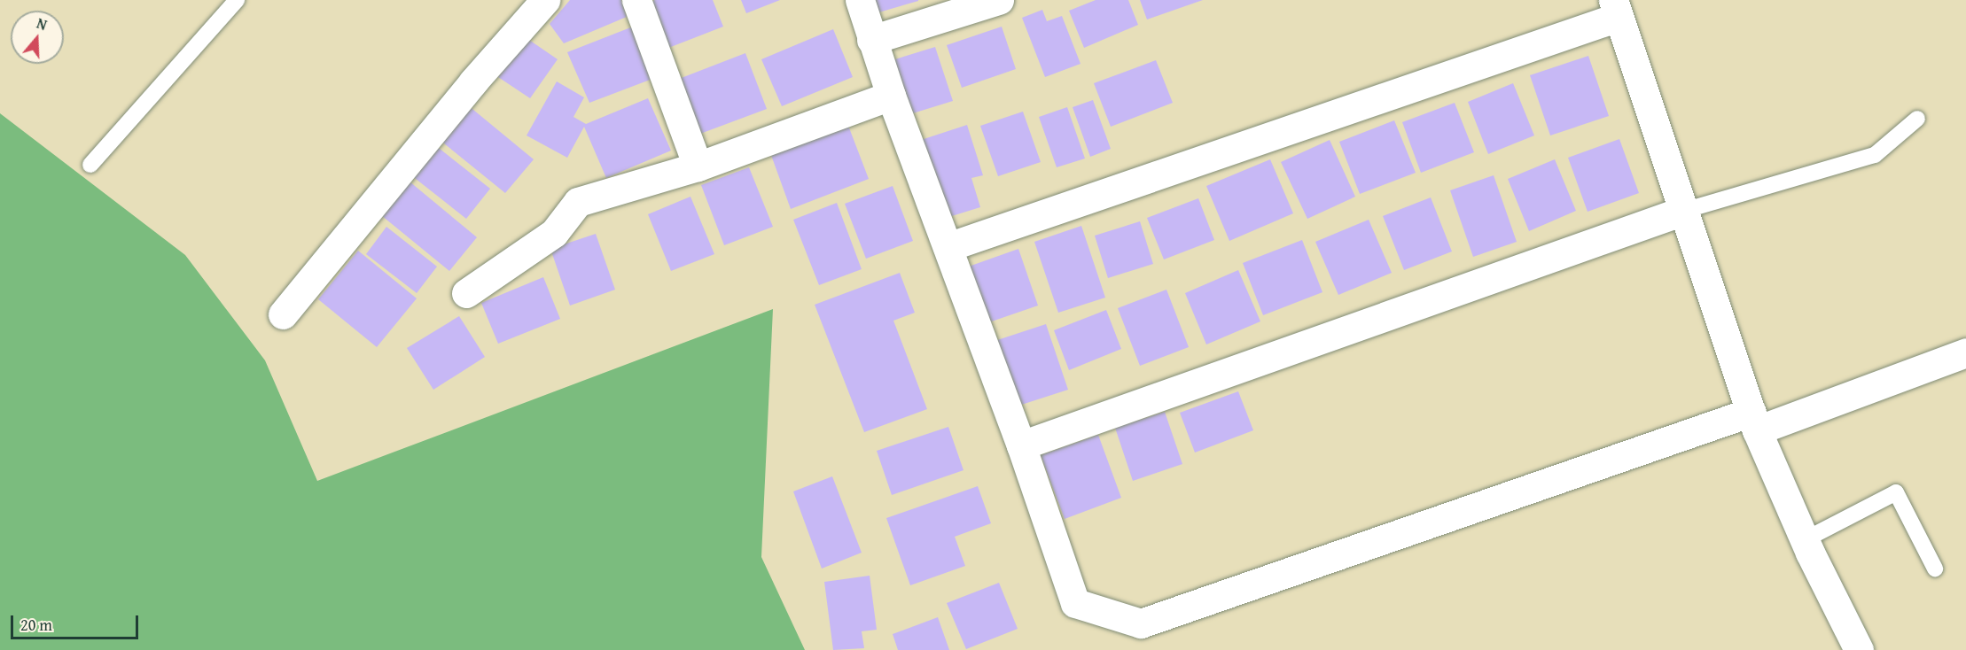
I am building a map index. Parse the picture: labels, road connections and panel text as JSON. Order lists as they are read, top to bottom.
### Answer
{
  "scale_bar": "20 m",
  "north": "top"
}
